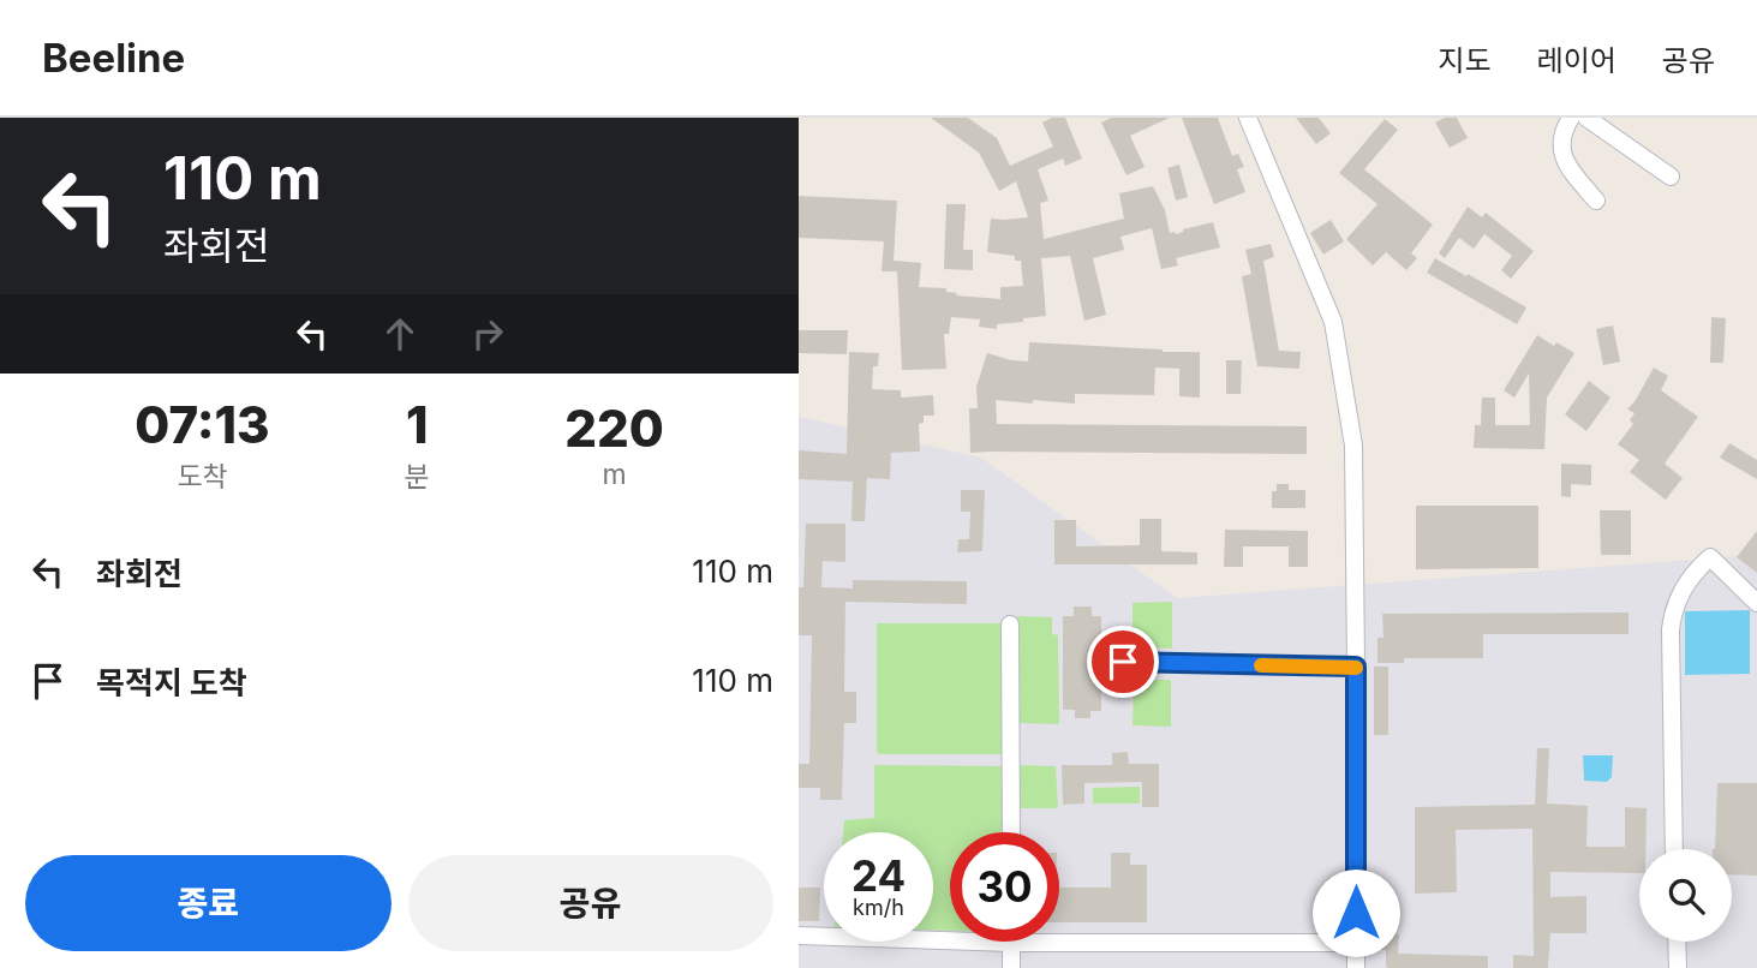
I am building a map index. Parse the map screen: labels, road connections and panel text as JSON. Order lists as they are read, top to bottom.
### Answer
{
  "page": {
    "header": "Beeline",
    "nav": ["지도", "레이어", "공유"],
    "turn": ["110 m", "좌회전"],
    "eta": [
      "07:13",
      "도착",
      "1",
      "분",
      "220",
      "m"
    ],
    "list": [
      {
        "name": "좌회전",
        "value": "110 m"
      },
      {
        "name": "목적지 도착",
        "value": "110 m"
      }
    ],
    "speed": "24 km/h",
    "limit": "30",
    "buttons": ["종료", "공유"]
  }
}
